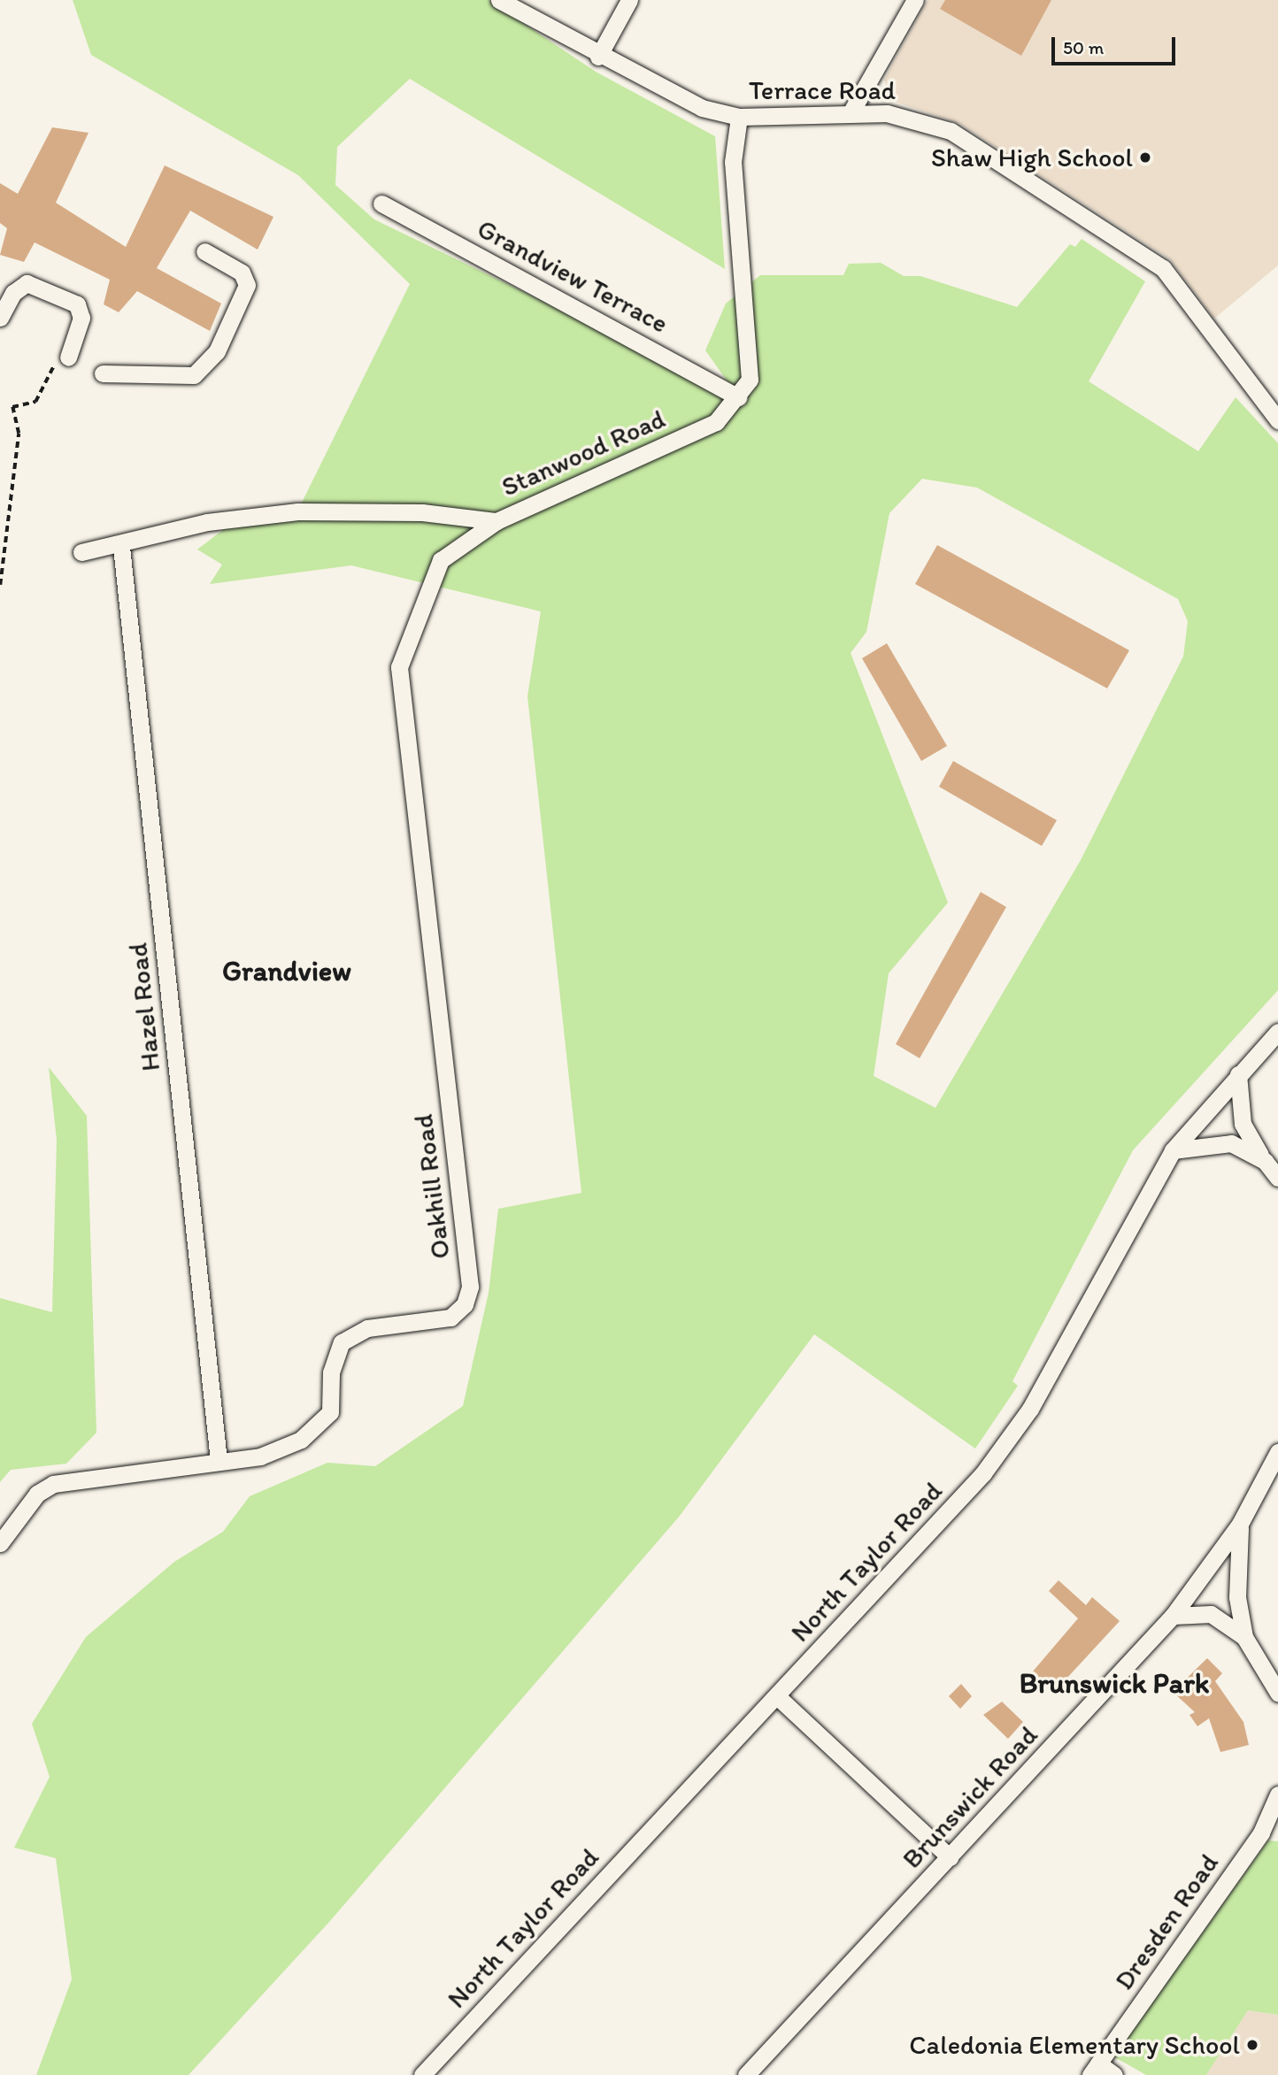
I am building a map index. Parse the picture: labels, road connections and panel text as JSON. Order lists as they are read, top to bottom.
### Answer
{
  "streets": {
    "street": [
      "Terrace Road",
      "Grandview Terrace",
      "Stanwood Road",
      "Hazel Road",
      "Oakhill Road",
      "North Taylor Road",
      "Brunswick Road",
      "Dresden Road"
    ]
  },
  "crossings": [
    ["Terrace Road", "Stanwood Road"],
    ["Grandview Terrace", "Stanwood Road"],
    ["Stanwood Road", "Hazel Road"],
    ["Stanwood Road", "Oakhill Road"],
    ["Hazel Road", "Oakhill Road"]
  ],
  "districts": ["Grandview", "Brunswick Park"],
  "places": ["Shaw High School", "Caledonia Elementary School"],
  "scale_bar": "50 m"
}
